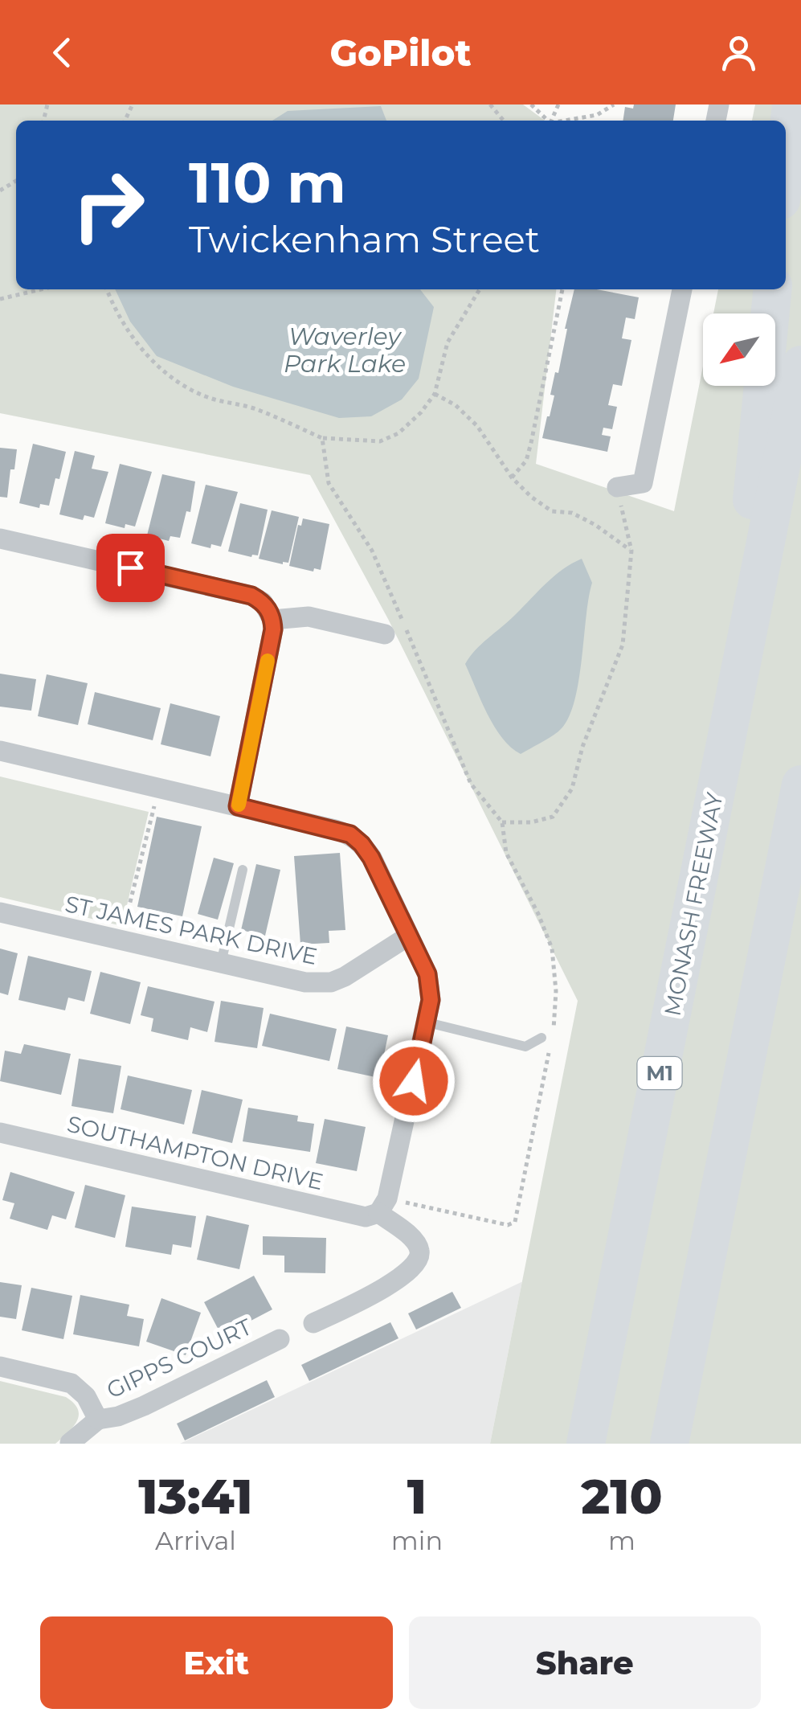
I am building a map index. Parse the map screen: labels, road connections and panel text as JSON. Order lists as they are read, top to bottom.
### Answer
{
  "streets": {
    "highway": ["MONASH FREEWAY", "M1"],
    "street": ["ST JAMES PARK DRIVE", "SOUTHAMPTON DRIVE", "GIPPS COURT"]
  },
  "water": ["Waverley Park Lake"],
  "north": "bottom left",
  "page": {
    "header": "GoPilot",
    "turn": ["110 m", "Twickenham Street"],
    "eta": [
      "13:41",
      "Arrival",
      "1",
      "min",
      "210",
      "m"
    ],
    "buttons": ["Exit", "Share"]
  }
}
